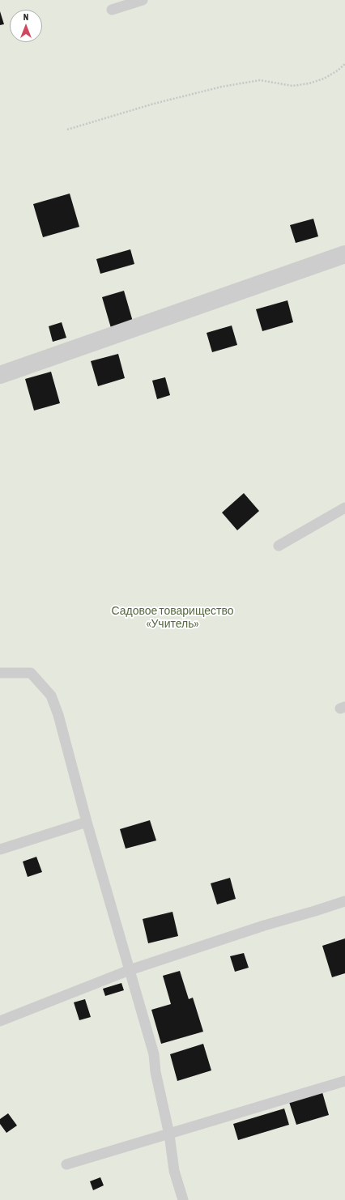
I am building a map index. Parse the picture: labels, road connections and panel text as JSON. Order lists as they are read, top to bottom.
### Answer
{
  "parks": ["Садовое товарищество «Учитель»"],
  "north": "top"
}
